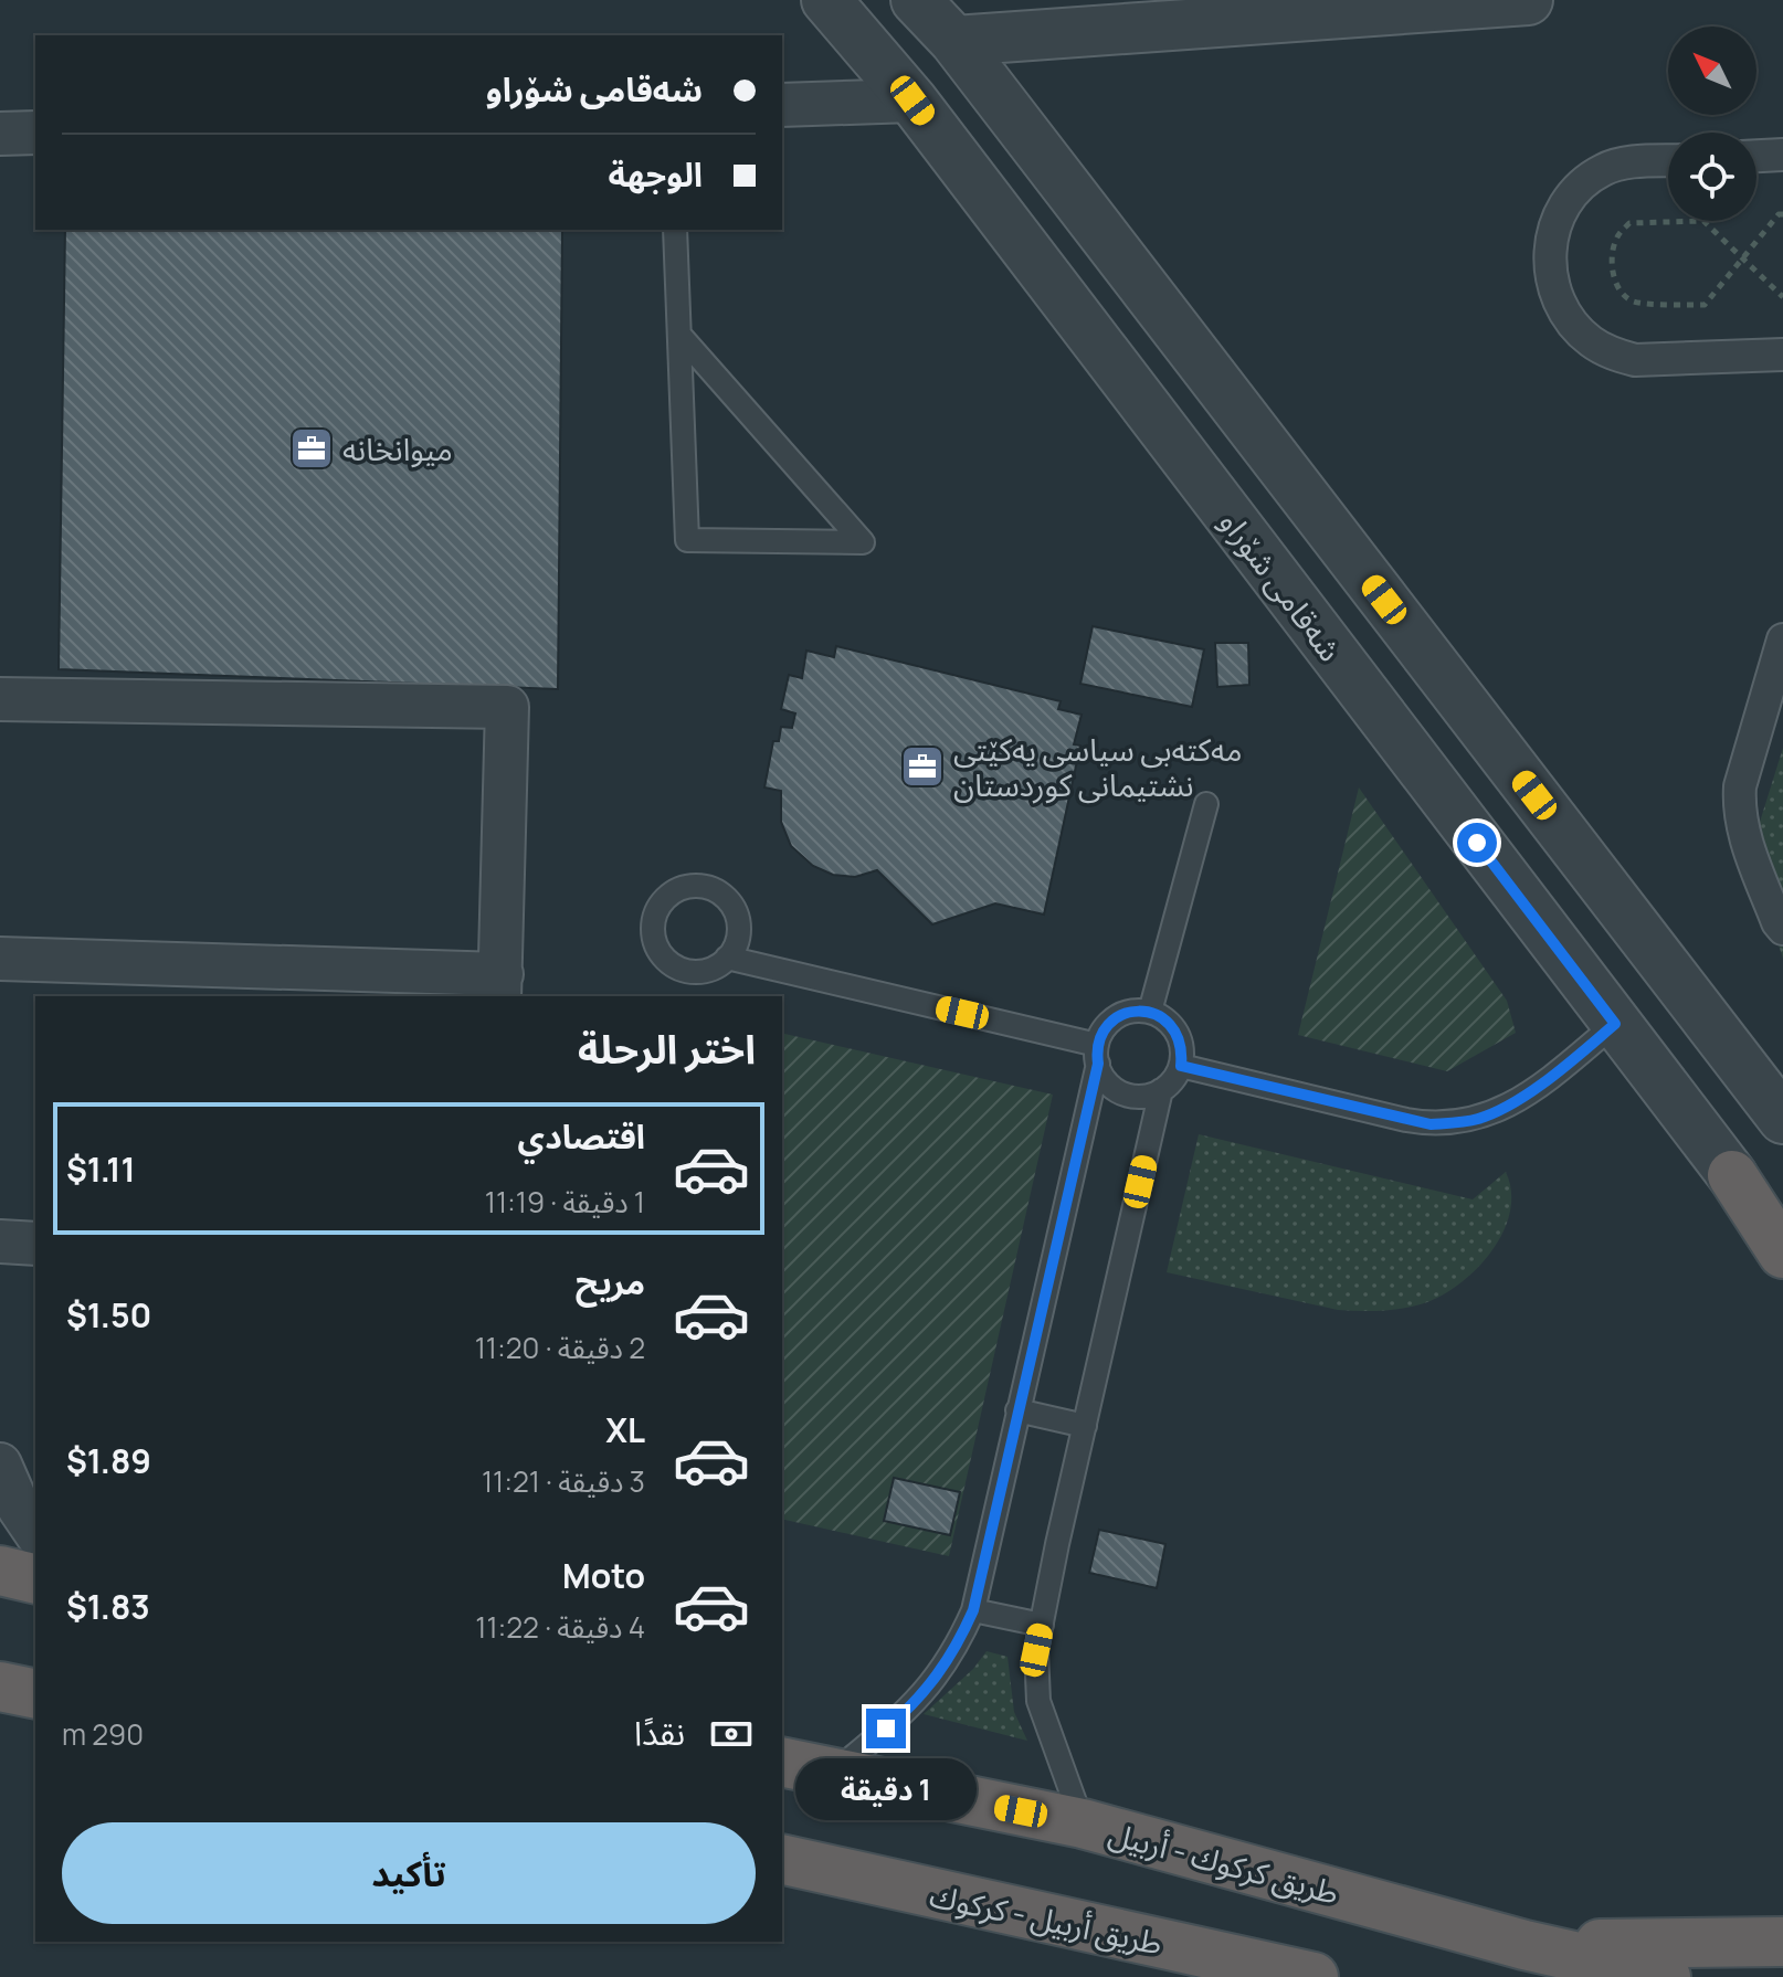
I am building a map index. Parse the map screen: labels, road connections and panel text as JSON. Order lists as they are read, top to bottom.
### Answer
{
  "streets": {
    "highway": ["طريق كركوك - أربيل", "طريق أربيل - كركوك"],
    "street": ["شەقامی شۆراو"]
  },
  "places": {
    "office": ["میوانخانە", "مەکتەبی سیاسی یەکێتی نشتیمانی کوردستان"]
  },
  "north": "top left",
  "page": {
    "banner": ["شەقامی شۆراو", "الوجهة"],
    "heading": "اختر الرحلة",
    "list": [
      {
        "name": "اقتصادي",
        "note": "1 دقيقة · 11:19",
        "value": "$1.11"
      },
      {
        "name": "مريح",
        "note": "2 دقيقة · 11:20",
        "value": "$1.50"
      },
      {
        "name": "XL",
        "note": "3 دقيقة · 11:21",
        "value": "$1.89"
      },
      {
        "name": "Moto",
        "note": "4 دقيقة · 11:22",
        "value": "$1.83"
      }
    ],
    "pay": ["نقدًا", "290 m"],
    "bubble": "1 دقيقة",
    "buttons": "تأكيد"
  }
}
